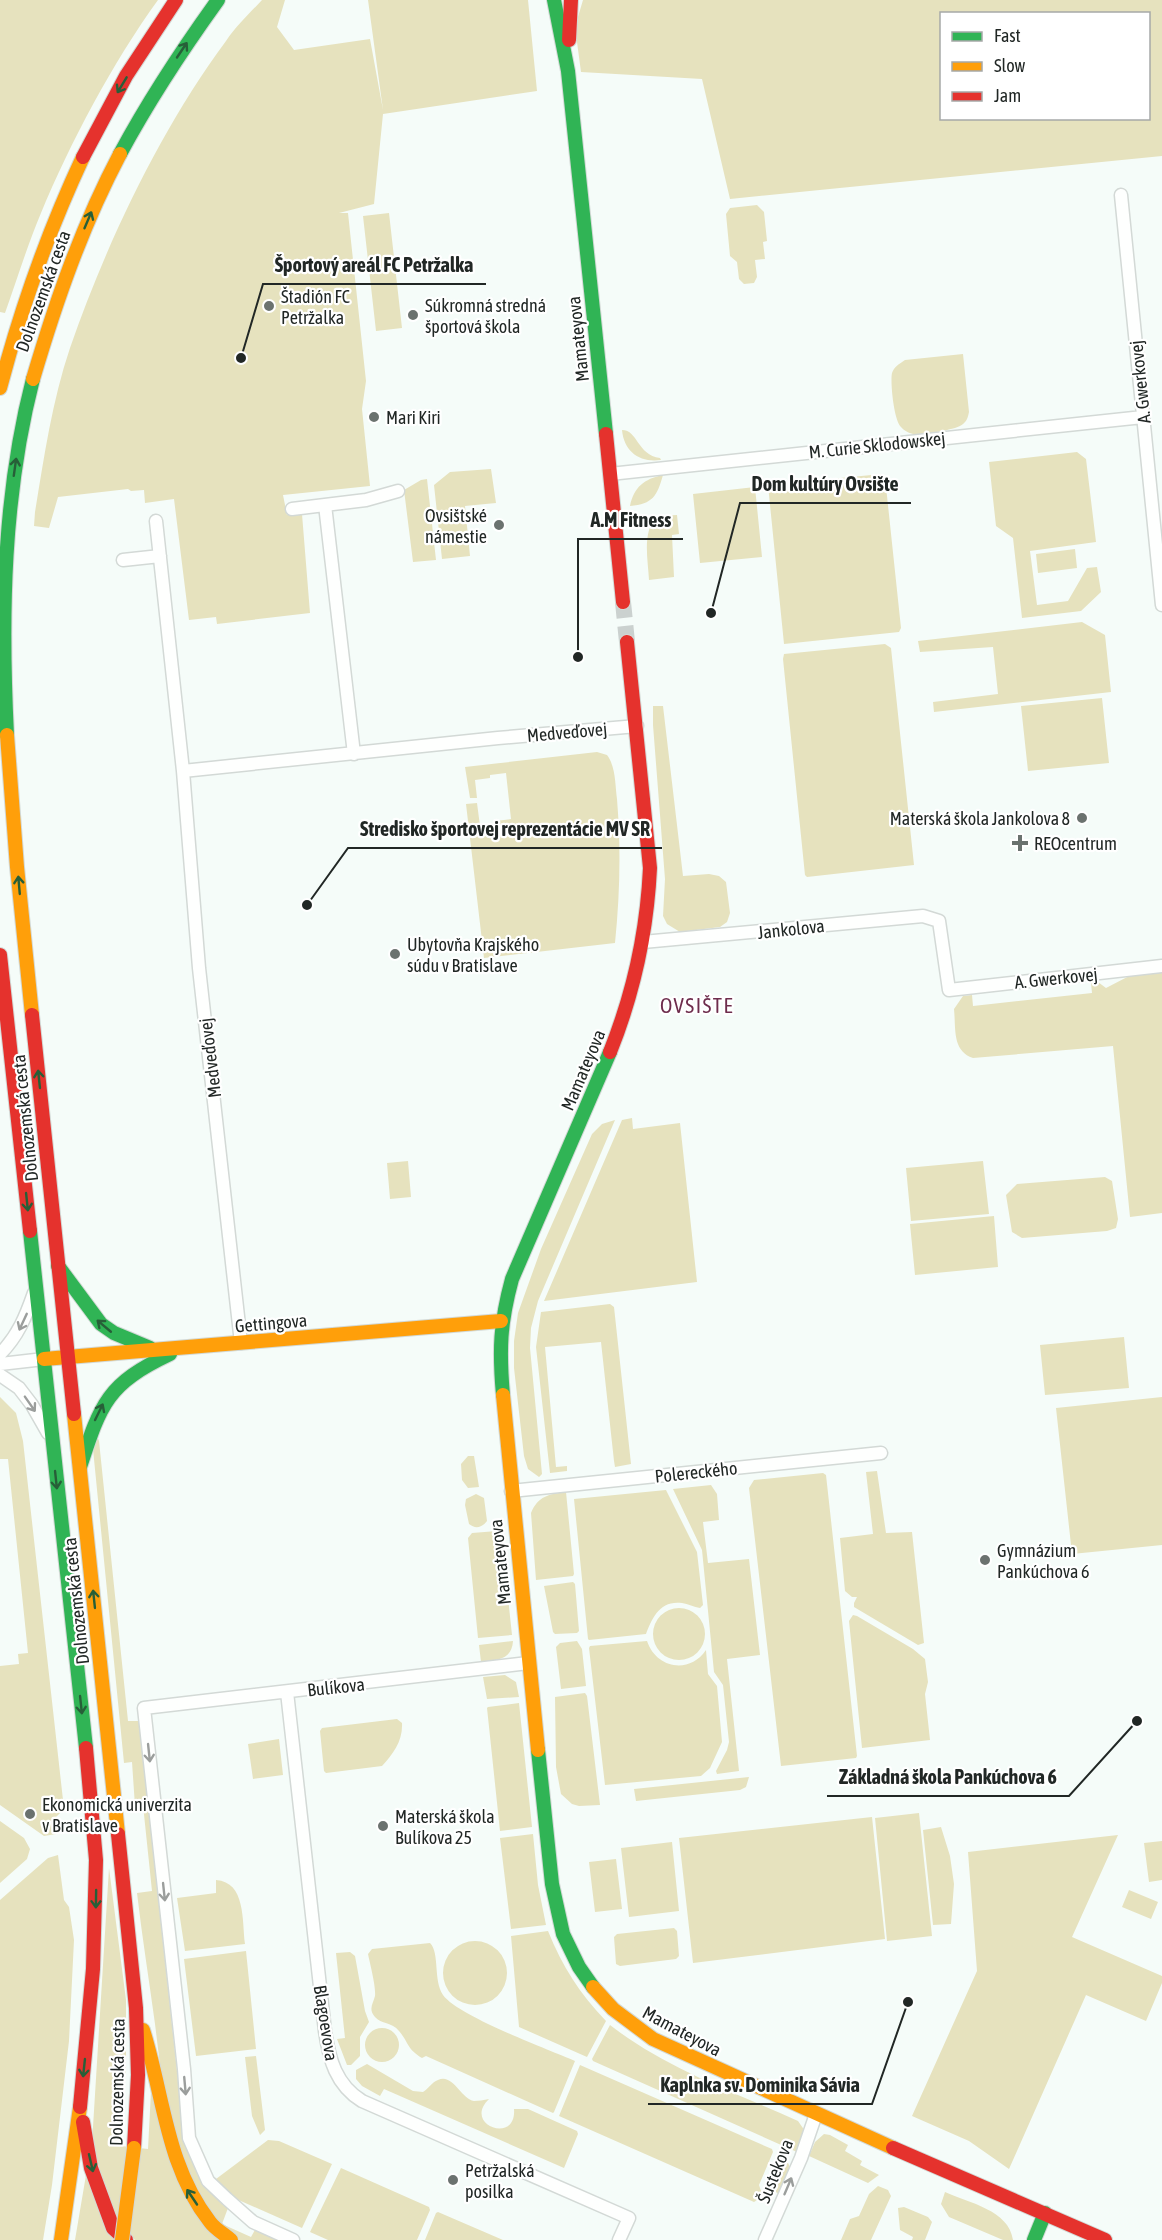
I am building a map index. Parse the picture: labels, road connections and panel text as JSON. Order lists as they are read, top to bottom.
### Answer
{
  "streets": {
    "main road": ["Dolnozemská cesta", "Mamateyova", "Gettingova"],
    "street": [
      "A. Gwerkovej",
      "M. Curie Sklodowskej",
      "Medveďovej",
      "Jankolova",
      "Polereckého",
      "Bulíkova",
      "Blagoevova",
      "Šustekova"
    ]
  },
  "crossings": [
    ["Dolnozemská cesta", "Gettingova"],
    ["Mamateyova", "M. Curie Sklodowskej"],
    ["Mamateyova", "Medveďovej"],
    ["Mamateyova", "Jankolova"],
    ["Mamateyova", "Gettingova"],
    ["Mamateyova", "Polereckého"],
    ["Mamateyova", "Bulíkova"],
    ["Mamateyova", "Šustekova"],
    ["A. Gwerkovej", "M. Curie Sklodowskej"],
    ["A. Gwerkovej", "Jankolova"],
    ["Medveďovej", "Gettingova"],
    ["Bulíkova", "Blagoevova"]
  ],
  "one_way": ["Šustekova"],
  "districts": ["OVSIŠTE"],
  "places": {
    "other": [
      "Štadión FC Petržalka",
      "Súkromná stredná športová škola",
      "Športový areál FC Petržalka",
      "Mari Kiri",
      "Ovsištské námestie",
      "Dom kultúry Ovsište",
      "A.M Fitness",
      "Materská škola Jankolova 8",
      "Stredisko športovej reprezentácie MV SR",
      "Ubytovňa Krajského súdu v Bratislave",
      "Gymnázium Pankúchova 6",
      "Základná škola Pankúchova 6",
      "Ekonomická univerzita v Bratislave",
      "Materská škola Bulíkova 25",
      "Kaplnka sv. Dominika Sávia",
      "Petržalská posilka"
    ],
    "health": ["REOcentrum"]
  },
  "legend": ["Fast", "Slow", "Jam"]
}
